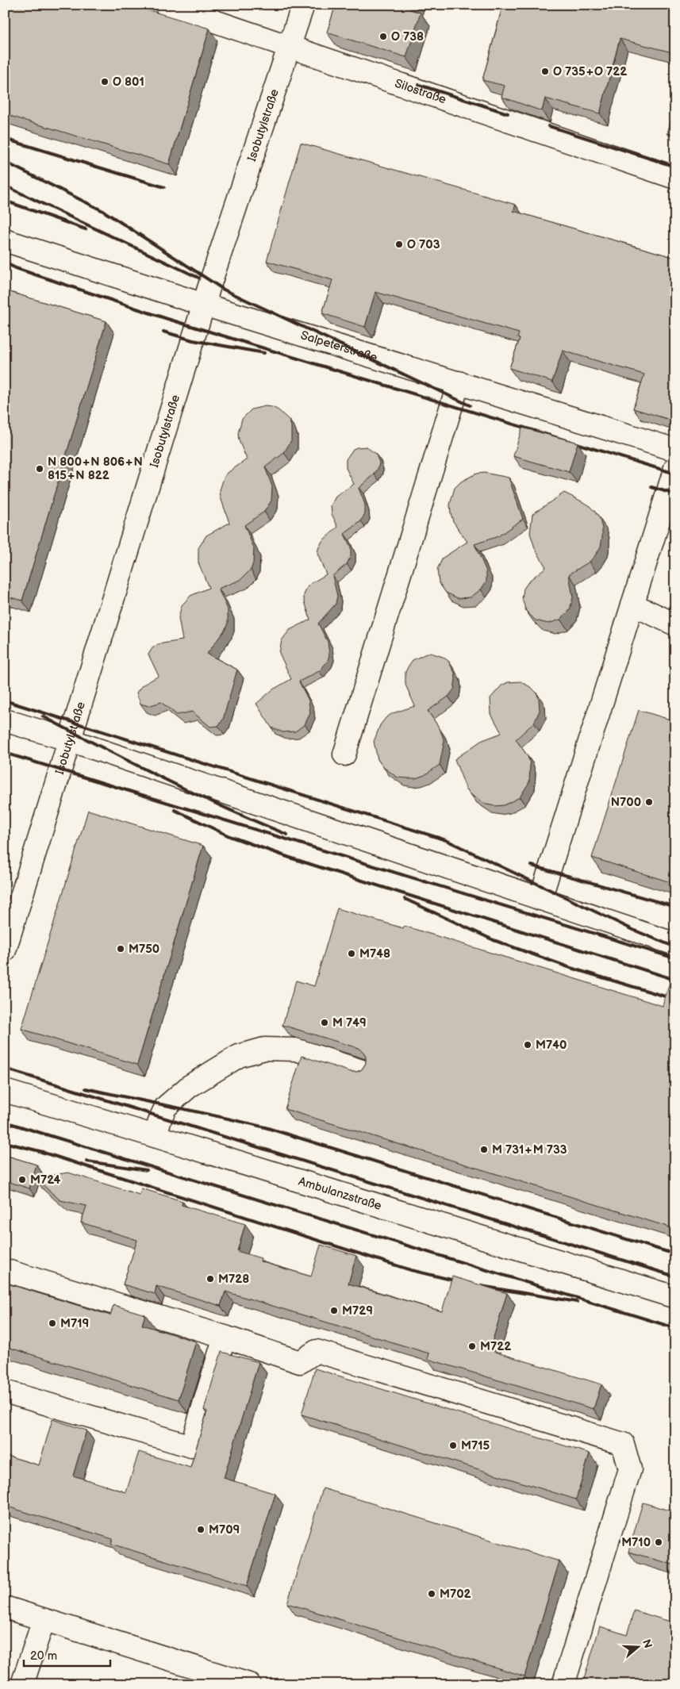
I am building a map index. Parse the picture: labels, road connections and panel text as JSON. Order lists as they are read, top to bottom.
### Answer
{
  "streets": {
    "street": [
      "Silostraße",
      "Isobutylstraße",
      "Salpeterstraße",
      "Ambulanzstraße"
    ]
  },
  "crossings": [
    ["Silostraße", "Isobutylstraße"],
    ["Isobutylstraße", "Salpeterstraße"]
  ],
  "places": [
    "O 738",
    "O 735+O 722",
    "O 801",
    "O 703",
    "N 800+N 806+N 815+N 822",
    "N700",
    "M750",
    "M748",
    "M 749",
    "M740",
    "M 731+M 733",
    "M724",
    "M728",
    "M729",
    "M719",
    "M722",
    "M715",
    "M709",
    "M710",
    "M702"
  ],
  "scale_bar": "20 m",
  "north": "right"
}
